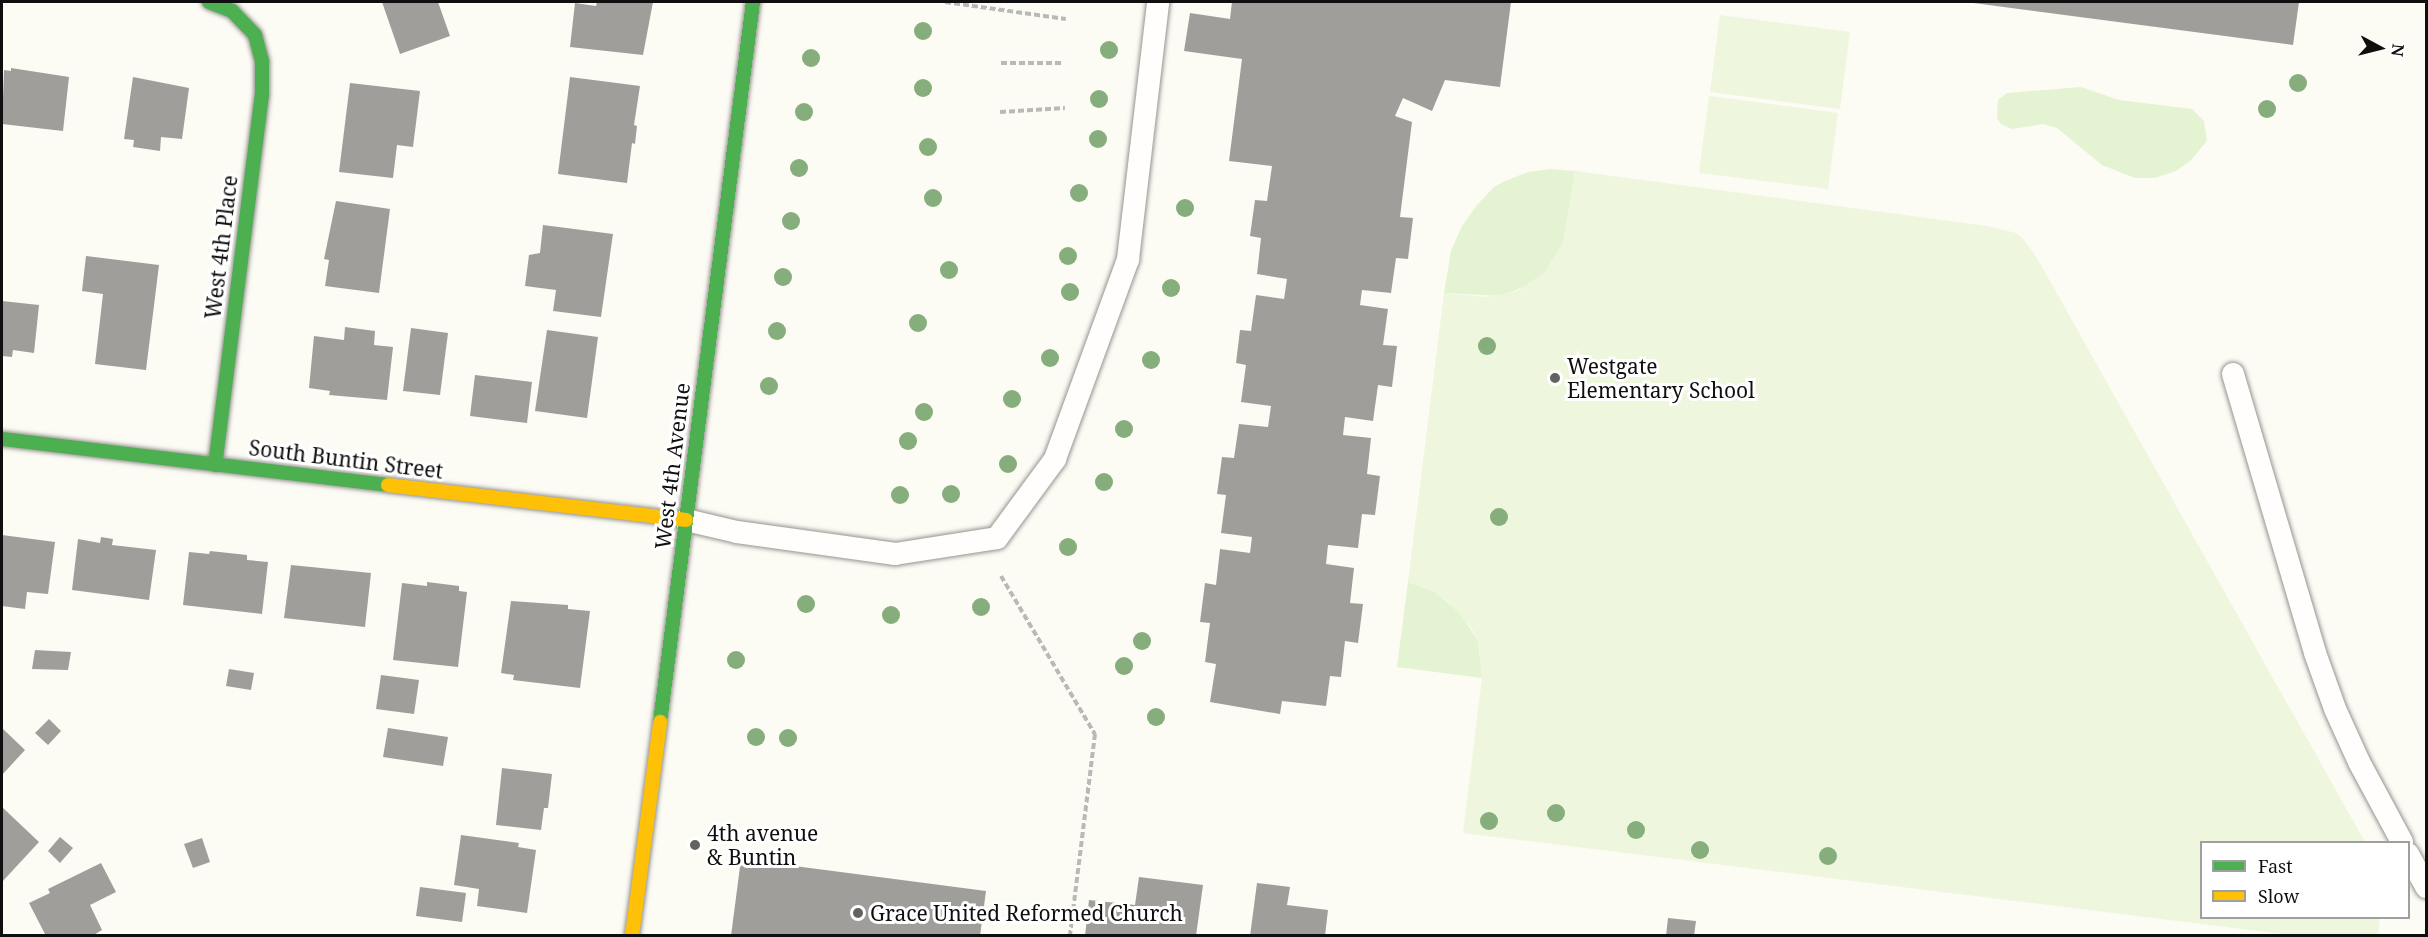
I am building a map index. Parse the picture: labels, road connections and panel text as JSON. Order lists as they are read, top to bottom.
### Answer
{
  "streets": {
    "street": ["West 4th Place", "South Buntin Street", "West 4th Avenue"]
  },
  "crossings": [
    ["West 4th Place", "South Buntin Street"],
    ["South Buntin Street", "West 4th Avenue"]
  ],
  "places": ["Westgate Elementary School", "4th avenue & Buntin", "Grace United Reformed Church"],
  "legend": ["Fast", "Slow"],
  "north": "right"
}
